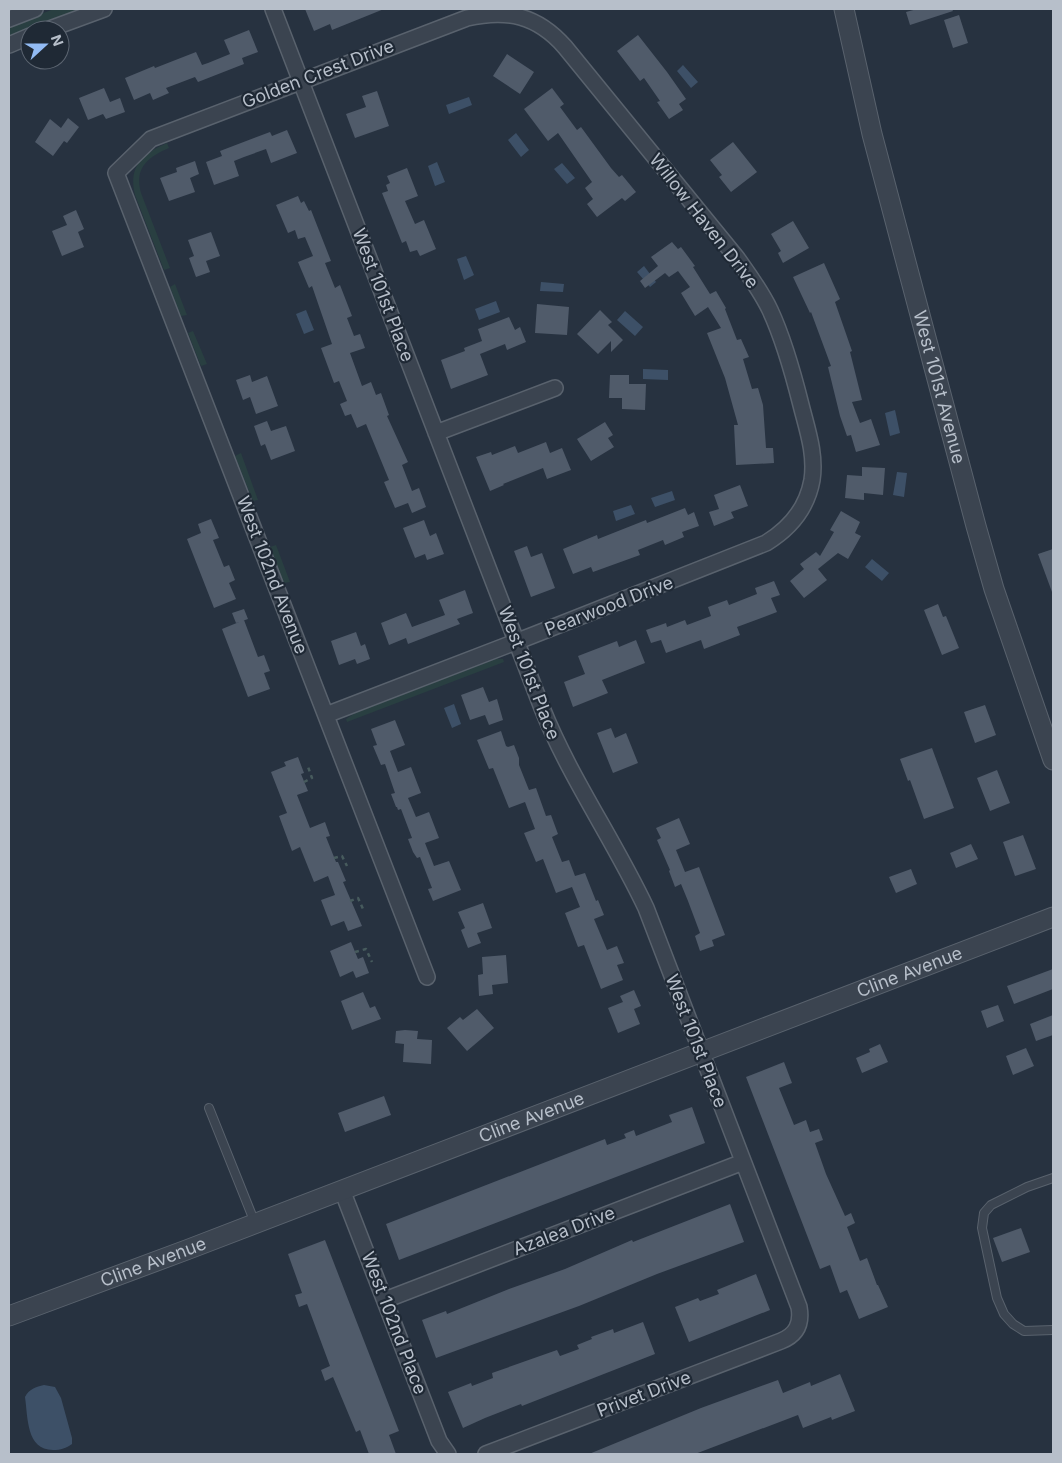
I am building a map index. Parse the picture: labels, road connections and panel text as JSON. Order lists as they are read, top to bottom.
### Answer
{
  "streets": {
    "street": [
      "Golden Crest Drive",
      "Willow Haven Drive",
      "West 101st Place",
      "West 101st Avenue",
      "West 102nd Avenue",
      "Pearwood Drive",
      "Cline Avenue",
      "Azalea Drive",
      "West 102nd Place",
      "Privet Drive"
    ]
  },
  "crossings": [
    ["Golden Crest Drive", "Willow Haven Drive"],
    ["Golden Crest Drive", "West 101st Place"],
    ["Golden Crest Drive", "West 102nd Avenue"],
    ["Willow Haven Drive", "Pearwood Drive"],
    ["West 101st Place", "Pearwood Drive"],
    ["West 101st Place", "Cline Avenue"],
    ["West 101st Place", "Azalea Drive"],
    ["West 101st Place", "Privet Drive"],
    ["West 102nd Avenue", "Pearwood Drive"],
    ["Cline Avenue", "West 102nd Place"],
    ["Azalea Drive", "West 102nd Place"]
  ],
  "north": "right"
}
